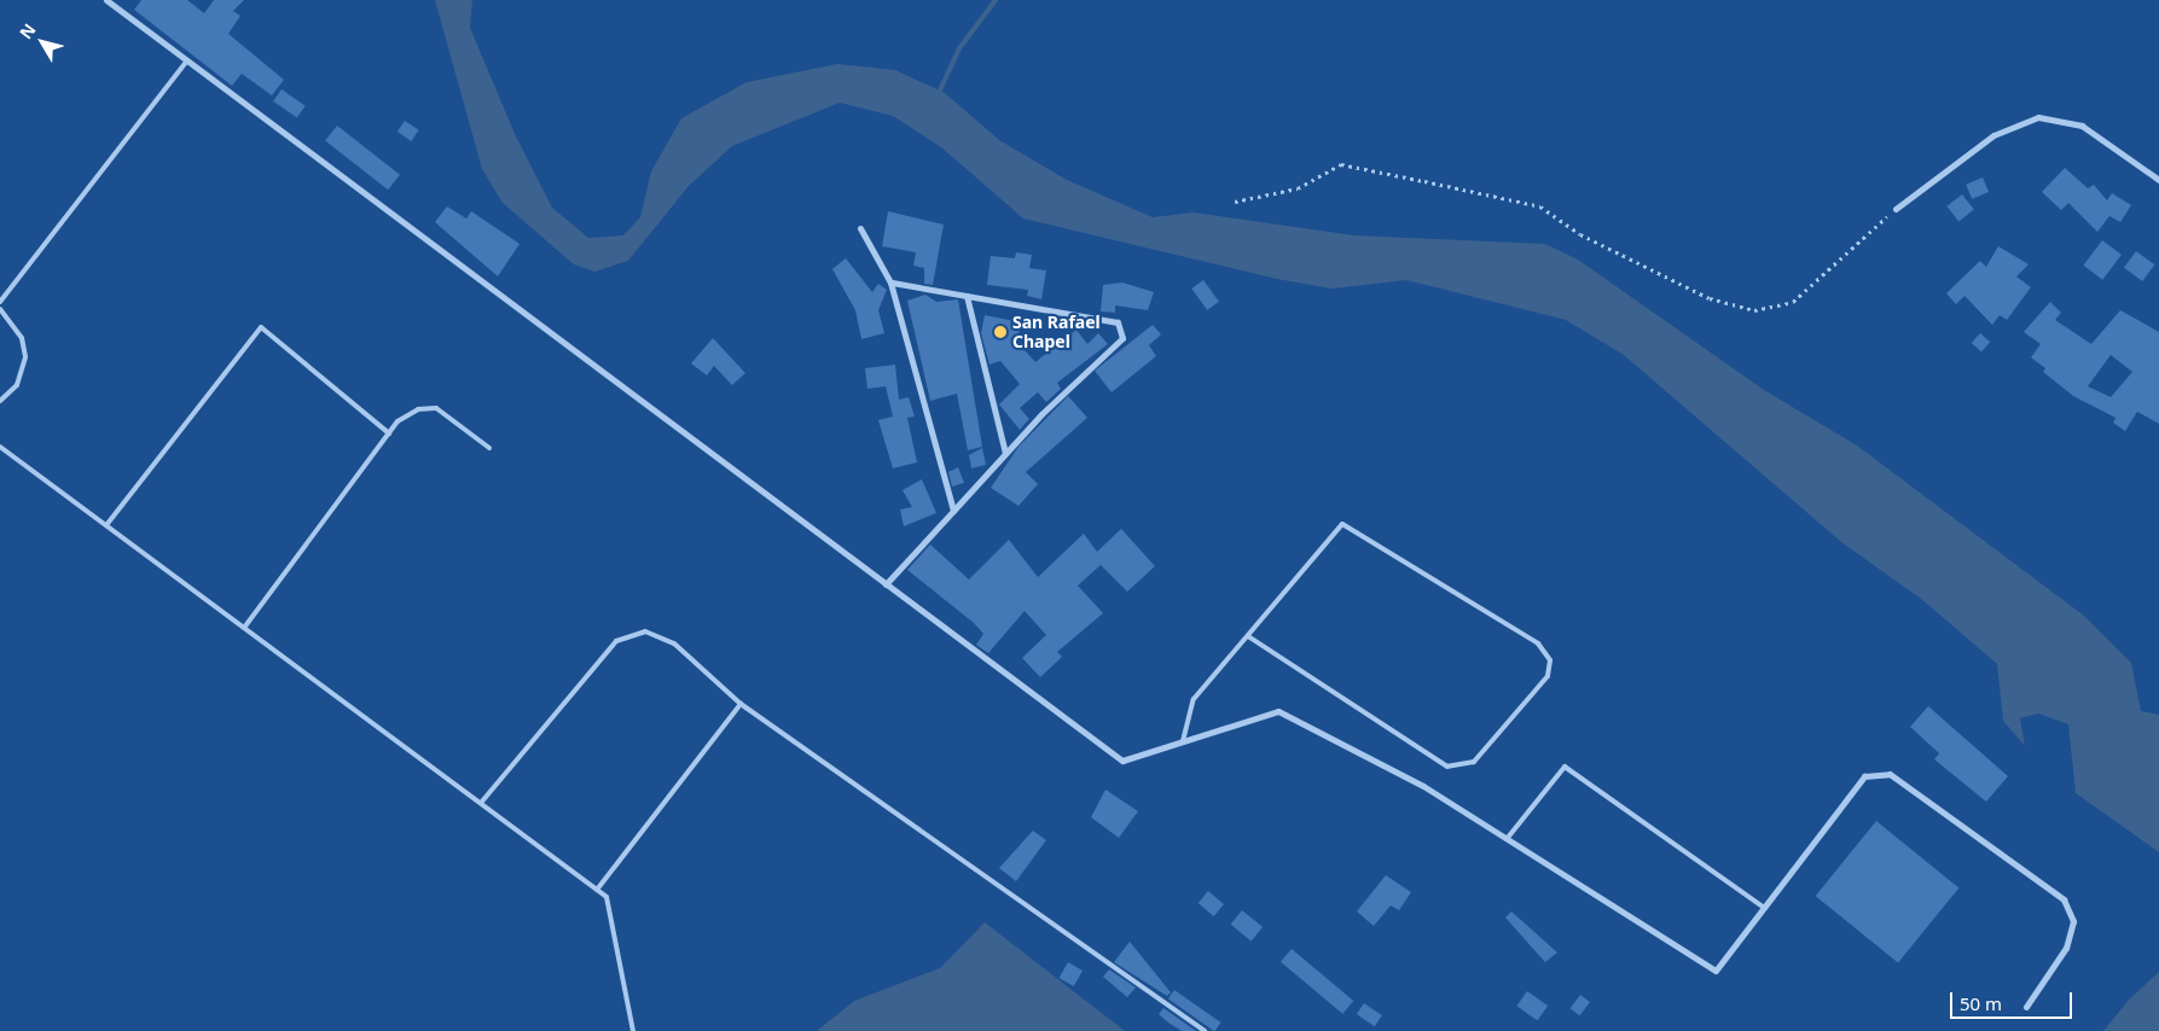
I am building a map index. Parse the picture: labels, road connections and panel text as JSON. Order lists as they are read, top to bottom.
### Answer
{
  "places": ["San Rafael Chapel"],
  "scale_bar": "50 m",
  "north": "top left"
}
